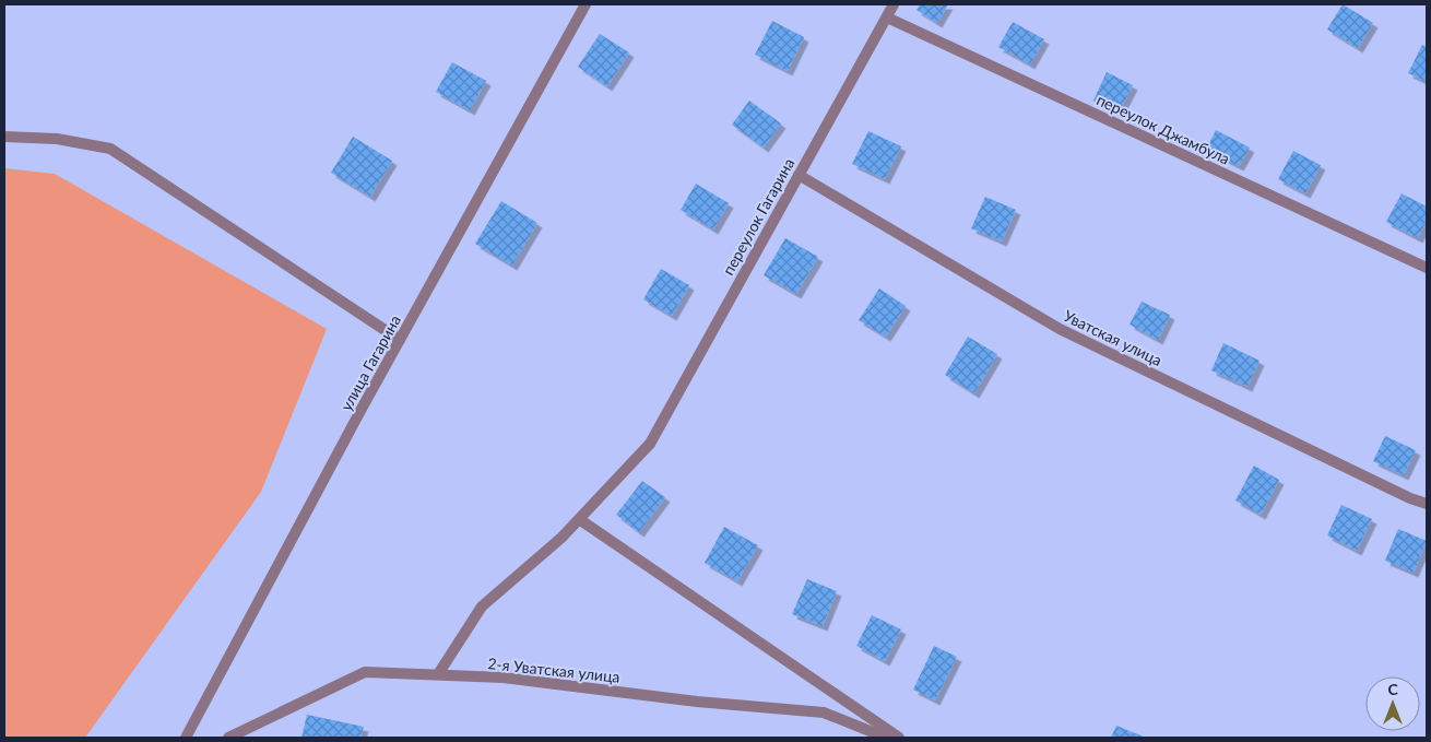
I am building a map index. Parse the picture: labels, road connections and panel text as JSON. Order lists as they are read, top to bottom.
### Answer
{
  "streets": {
    "street": [
      "переулок Джамбула",
      "переулок Гагарина",
      "Уватская улица",
      "улица Гагарина",
      "2-я Уватская улица"
    ]
  },
  "crossings": [
    ["переулок Джамбула", "переулок Гагарина"],
    ["переулок Гагарина", "Уватская улица"],
    ["переулок Гагарина", "2-я Уватская улица"]
  ],
  "north": "top"
}
